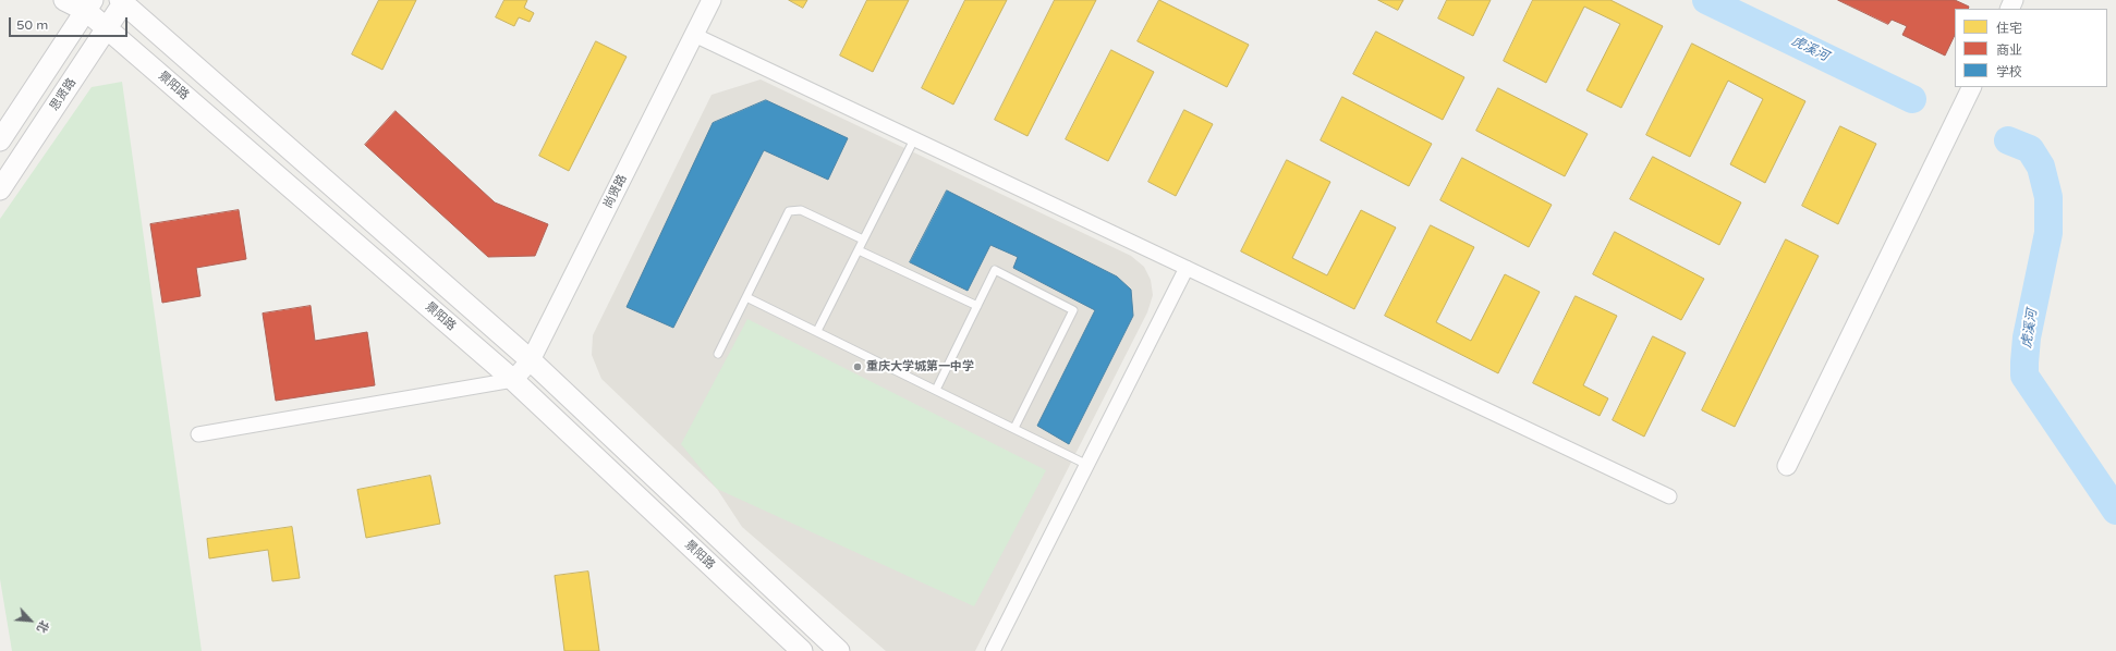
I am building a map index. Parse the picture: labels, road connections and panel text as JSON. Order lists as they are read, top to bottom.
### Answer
{
  "streets": {
    "main road": ["景阳路", "思贤路"],
    "street": ["尚贤路"]
  },
  "crossings": [
    ["景阳路", "思贤路"],
    ["景阳路", "尚贤路"]
  ],
  "water": ["虎溪河"],
  "places": ["重庆大学城第一中学"],
  "legend": ["住宅", "商业", "学校"],
  "scale_bar": "50 m",
  "north": "bottom right"
}
